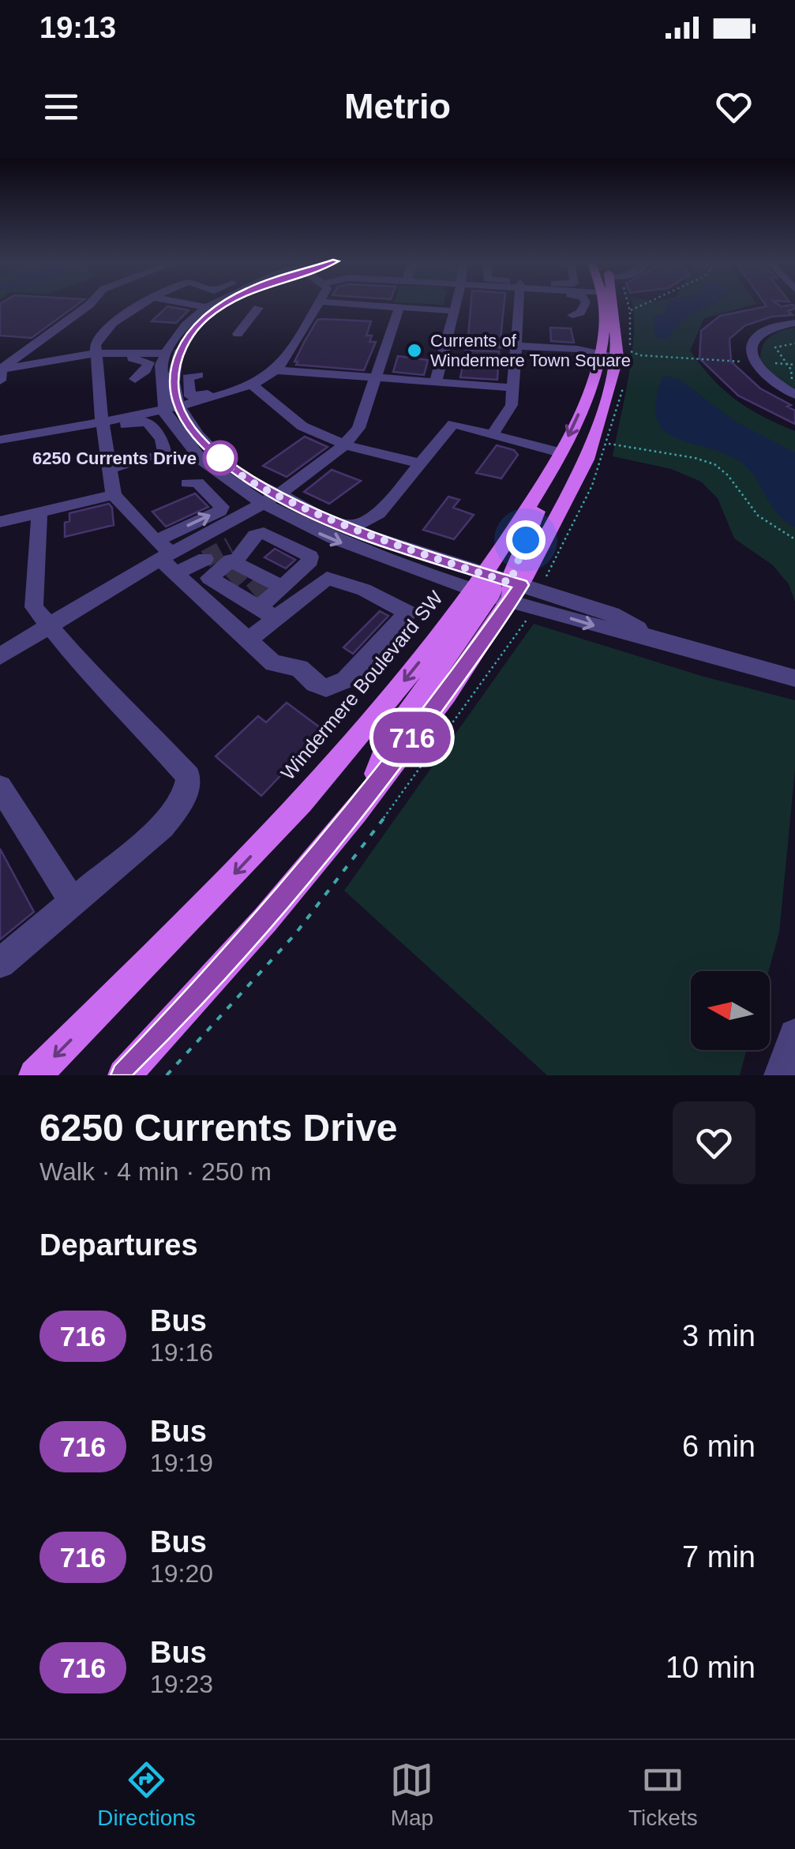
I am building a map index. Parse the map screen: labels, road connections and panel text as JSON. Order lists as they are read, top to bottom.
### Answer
{
  "streets": {
    "main road": ["Windermere Boulevard SW"]
  },
  "places": ["Currents of Windermere Town Square", "6250 Currents Drive"],
  "lines": ["bus line 716"],
  "north": "left",
  "page": {
    "status": "19:13",
    "header": "Metrio",
    "on_map": "716",
    "heading": [
      ["6250 Currents Drive", "Walk · 4 min · 250 m"],
      "Departures"
    ],
    "list": [
      {
        "mark": "716",
        "name": "Bus",
        "note": "19:16",
        "value": "3 min"
      },
      {
        "mark": "716",
        "name": "Bus",
        "note": "19:19",
        "value": "6 min"
      },
      {
        "mark": "716",
        "name": "Bus",
        "note": "19:20",
        "value": "7 min"
      },
      {
        "mark": "716",
        "name": "Bus",
        "note": "19:23",
        "value": "10 min"
      }
    ],
    "tabs": ["Directions", "Map", "Tickets"]
  }
}
